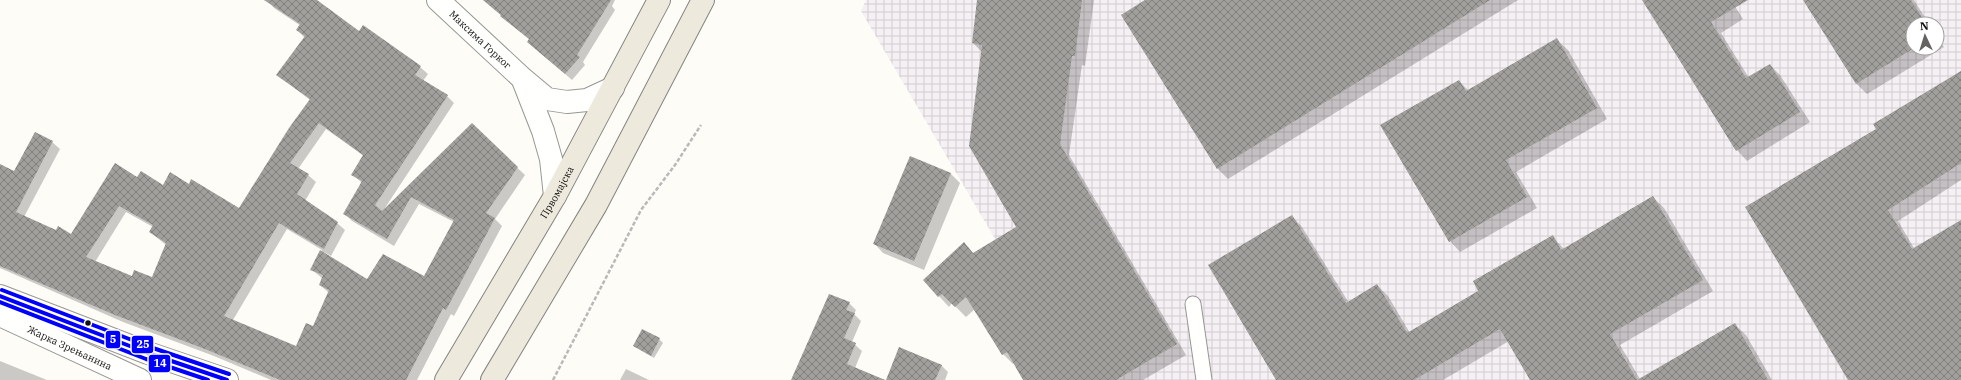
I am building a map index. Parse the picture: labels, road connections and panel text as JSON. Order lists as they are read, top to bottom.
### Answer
{
  "streets": {
    "main road": ["Првомајска"],
    "street": ["Максима Горког", "Жарка Зрењанина"]
  },
  "crossings": [
    ["Максима Горког", "Првомајска"]
  ],
  "lines": ["transit line 25", "transit line 5", "transit line 14"],
  "north": "top"
}
